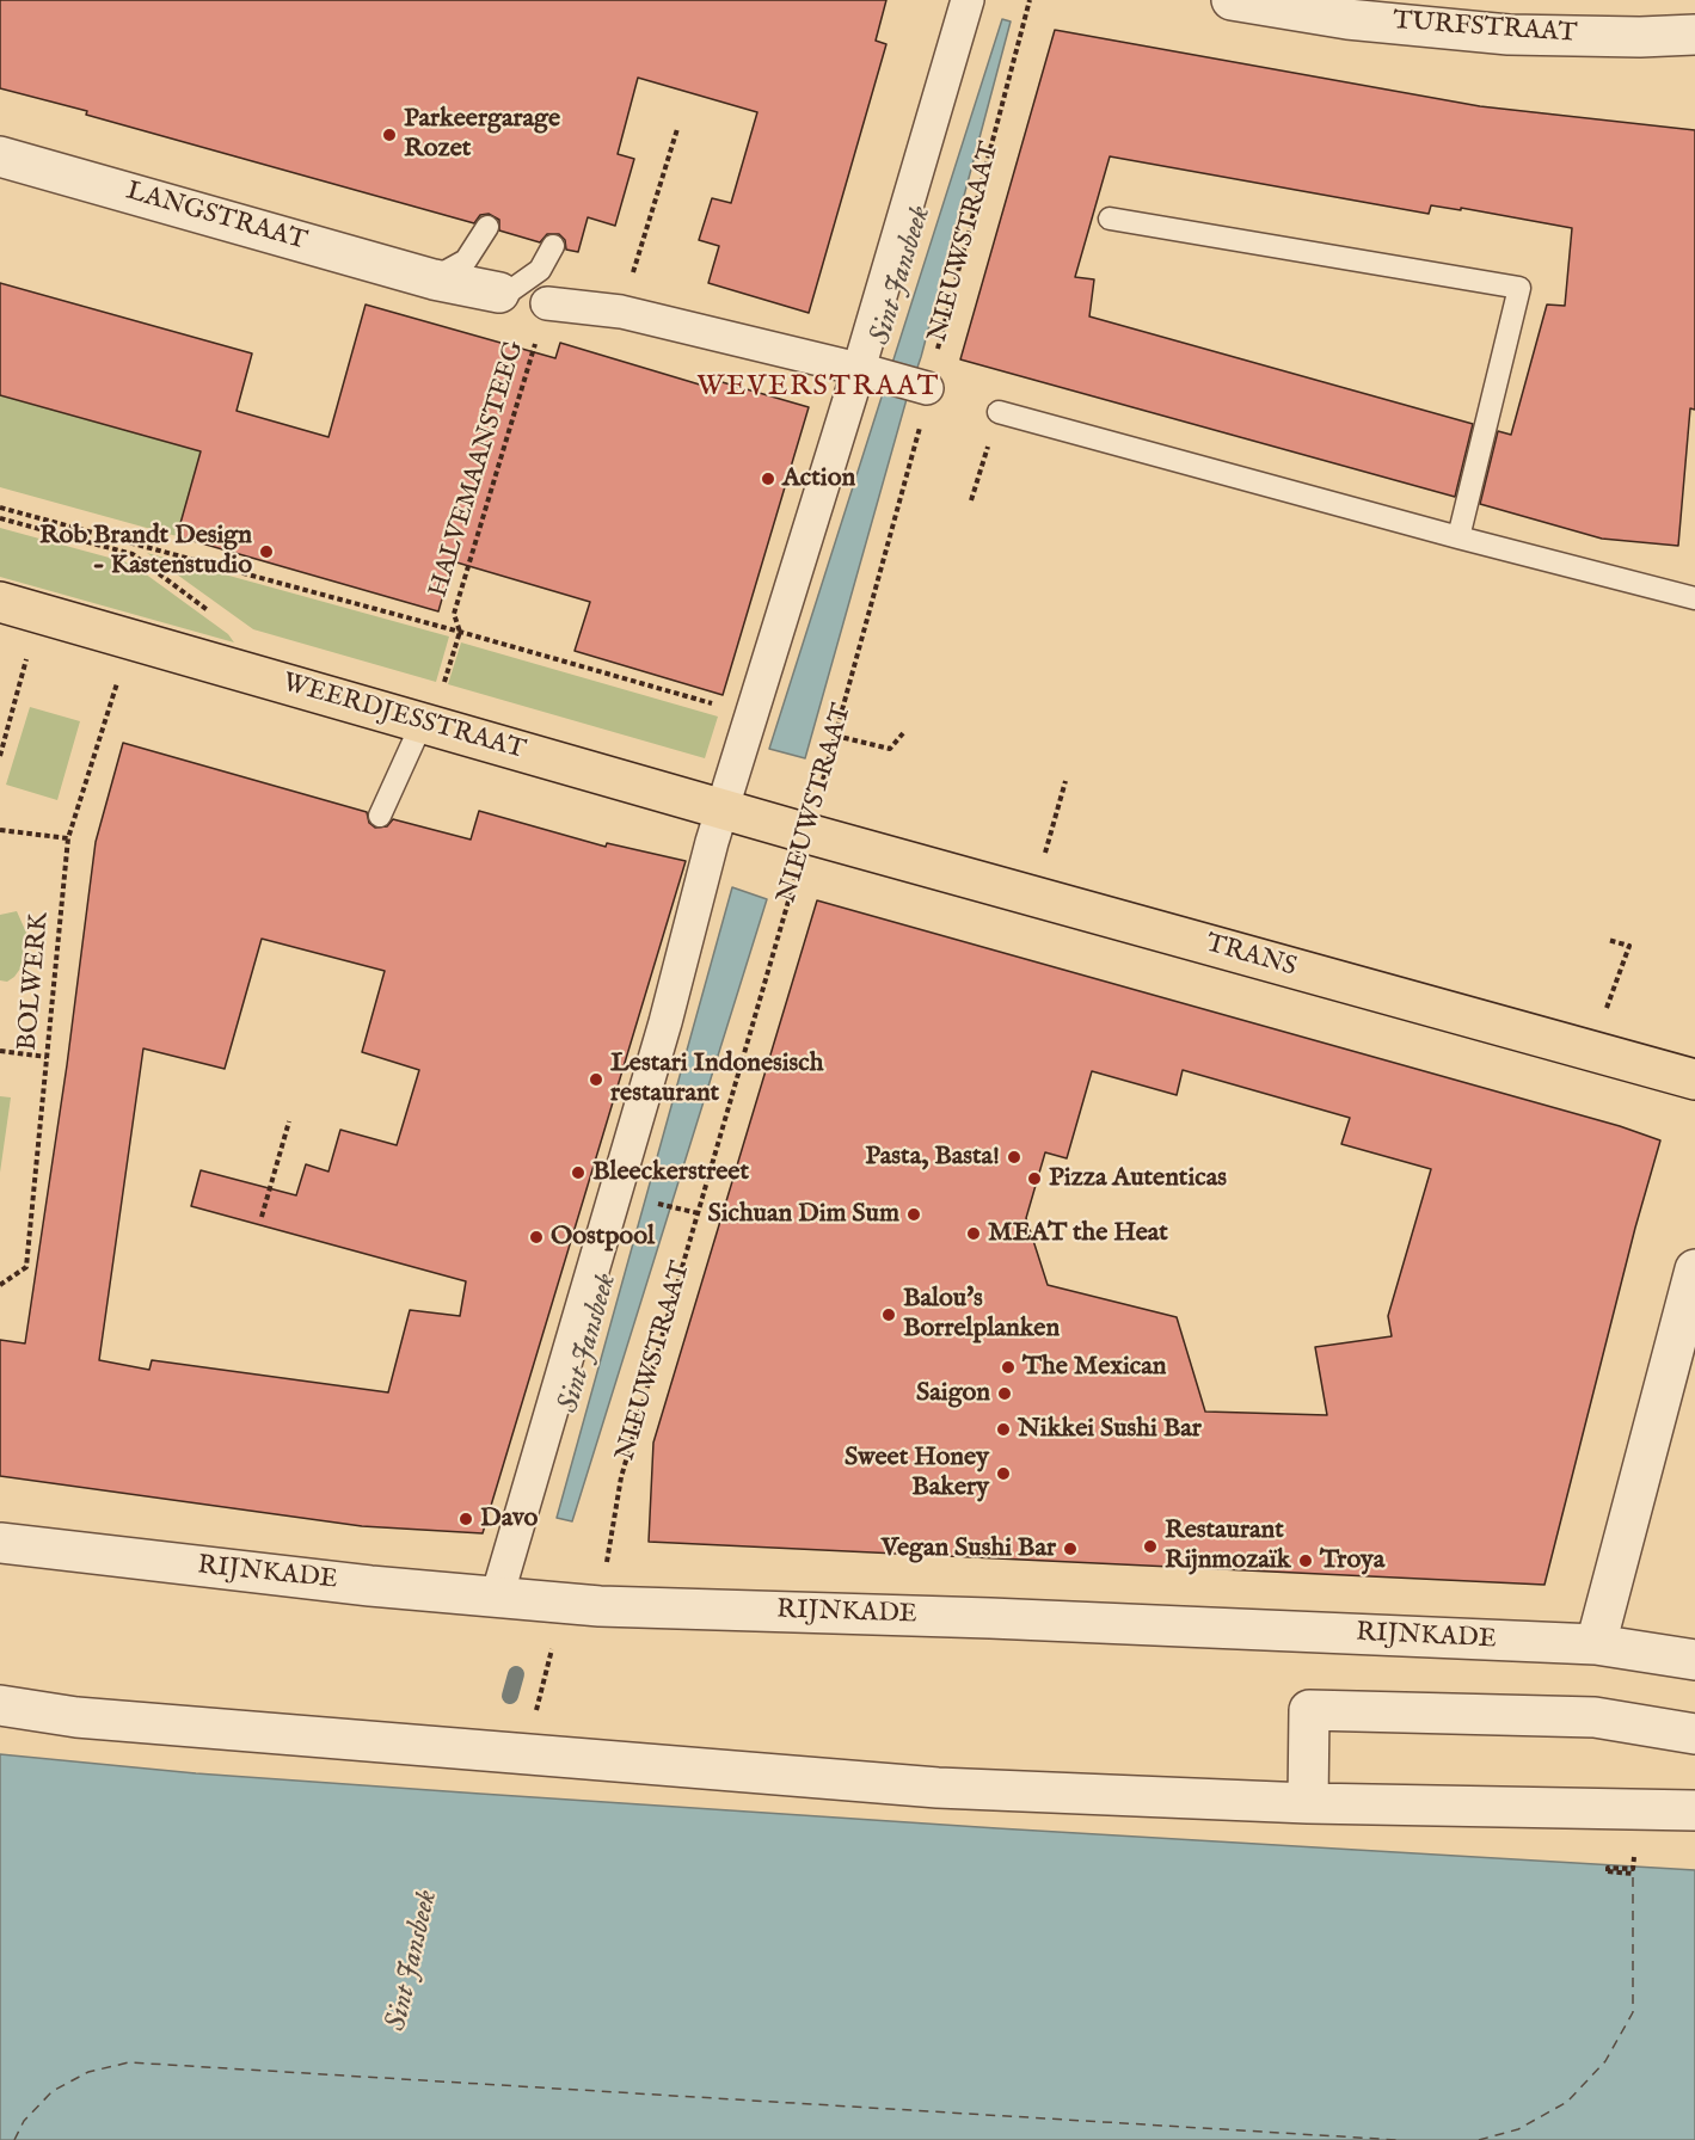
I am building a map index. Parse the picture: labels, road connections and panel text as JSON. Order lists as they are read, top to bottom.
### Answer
{
  "streets": {
    "main road": ["WEERDJESSTRAAT", "TRANS"],
    "street": ["TURFSTRAAT", "LANGSTRAAT", "RIJNKADE"],
    "path": ["NIEUWSTRAAT", "HALVEMAANSTEEG", "BOLWERK"]
  },
  "crossings": [
    ["NIEUWSTRAAT", "WEERDJESSTRAAT"],
    ["NIEUWSTRAAT", "TRANS"],
    ["NIEUWSTRAAT", "RIJNKADE"],
    ["HALVEMAANSTEEG", "WEERDJESSTRAAT"],
    ["WEERDJESSTRAAT", "TRANS"]
  ],
  "districts": ["WEVERSTRAAT"],
  "water": ["Sint Jansbeek"],
  "places": [
    "Parkeergarage Rozet",
    "Action",
    "Rob Brandt Design - Kastenstudio",
    "Lestari Indonesisch restaurant",
    "Pasta, Basta!",
    "Bleeckerstreet",
    "Pizza Autenticas",
    "Sichuan Dim Sum",
    "MEAT the Heat",
    "Oostpool",
    "Balou's Borrelplanken",
    "The Mexican",
    "Saigon",
    "Nikkei Sushi Bar",
    "Sweet Honey Bakery",
    "Davo",
    "Restaurant Rijnmozaïk",
    "Vegan Sushi Bar",
    "Troya"
  ]
}
